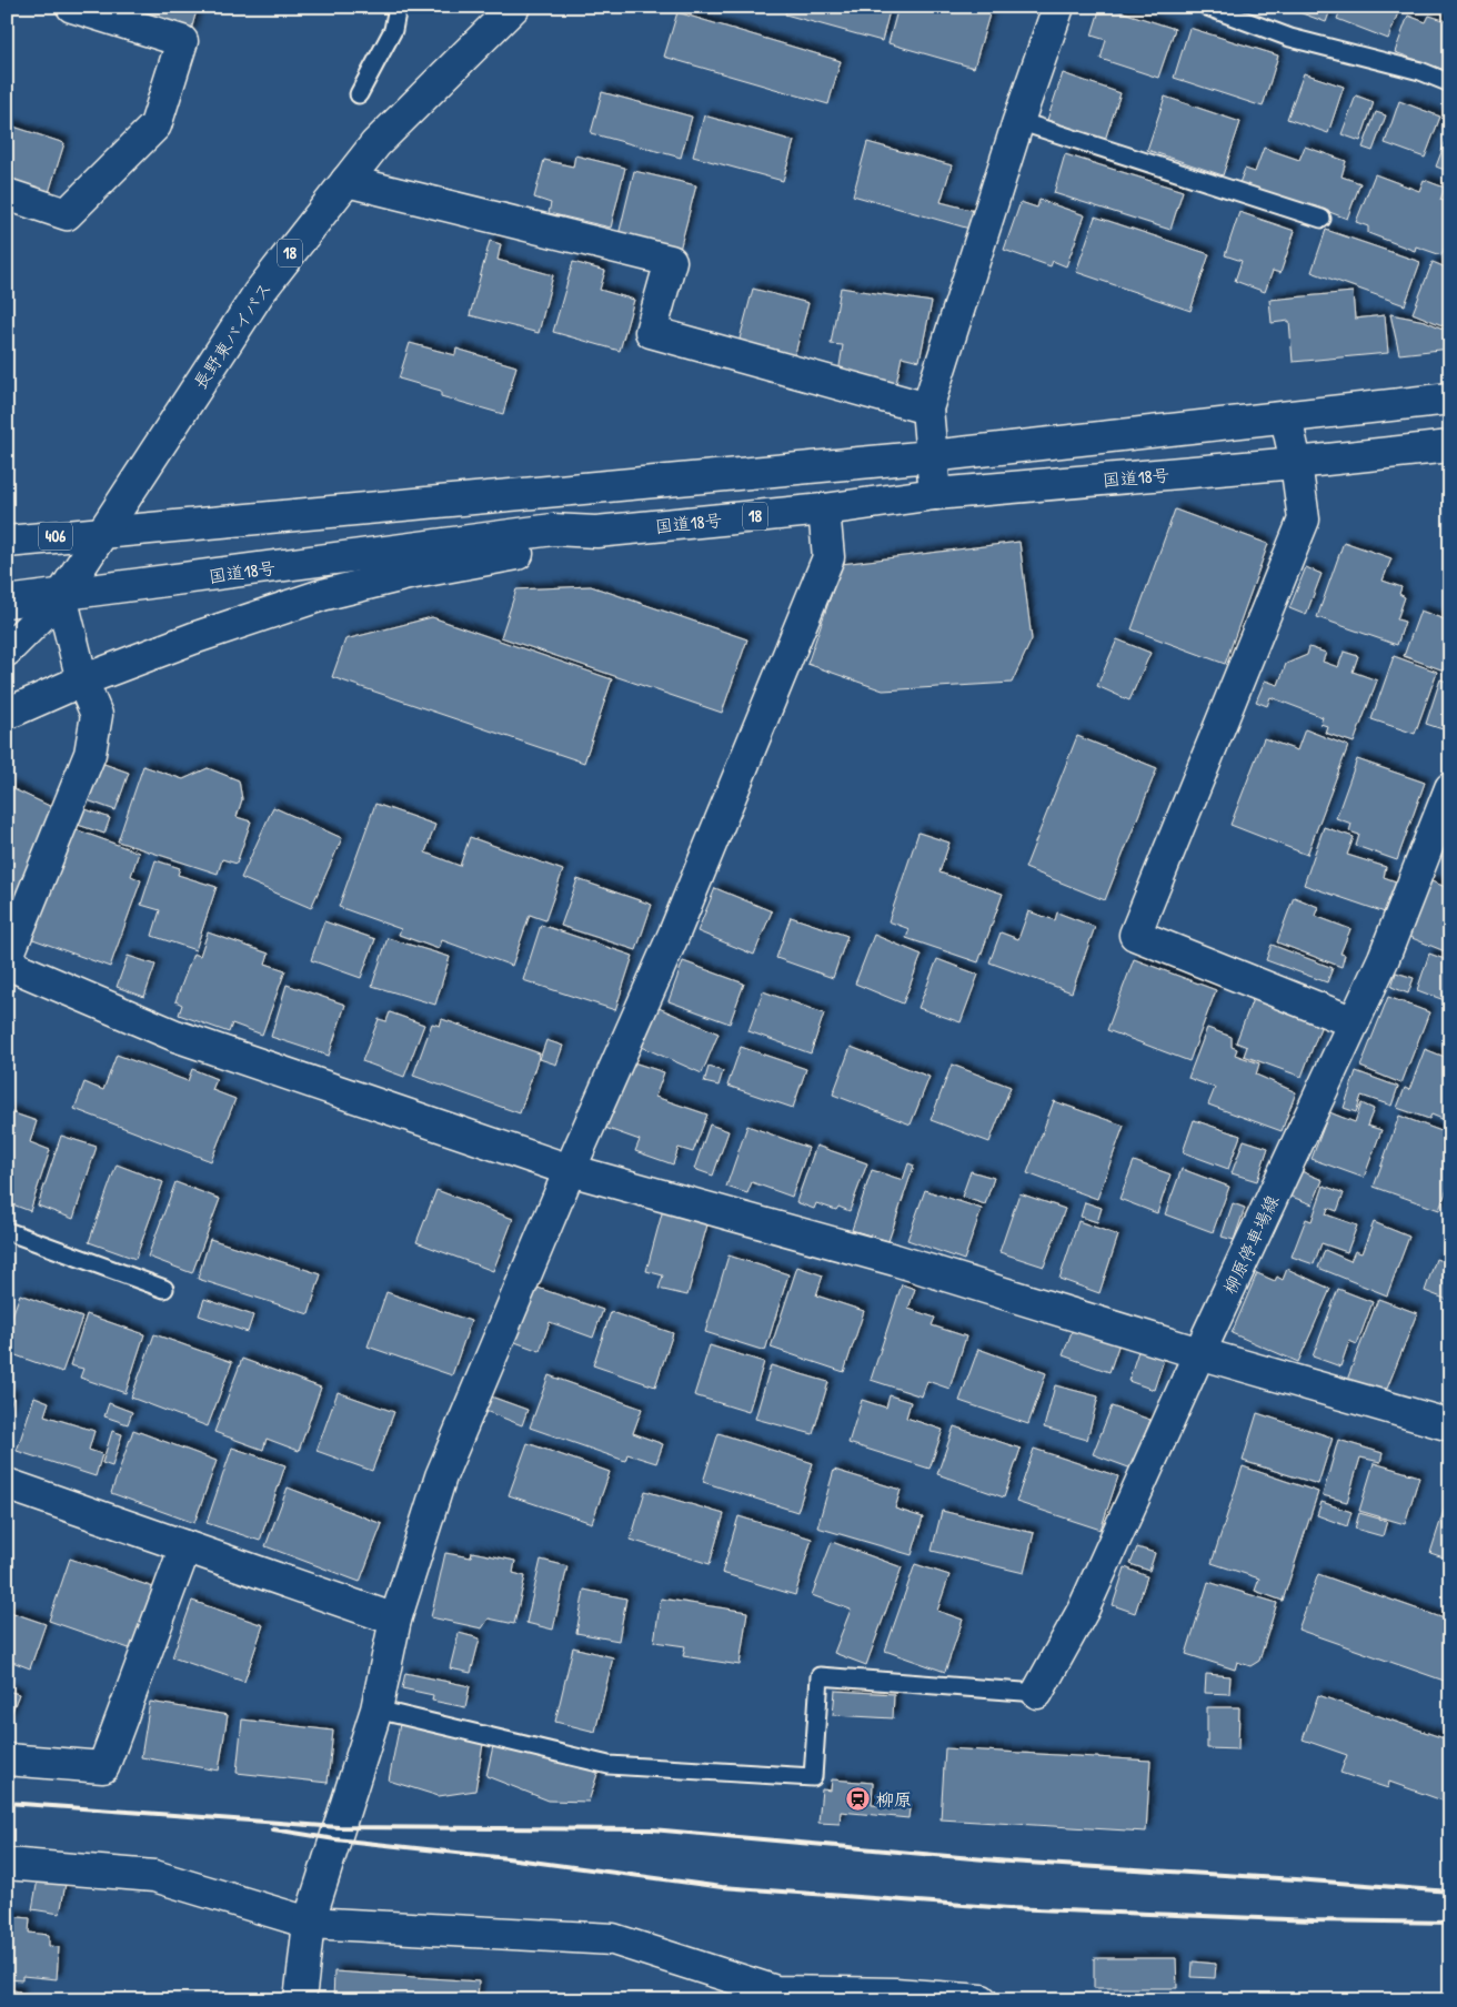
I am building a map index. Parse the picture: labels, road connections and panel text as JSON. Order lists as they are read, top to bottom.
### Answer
{
  "streets": {
    "main road": [
      "18",
      "長野東バイパス",
      "国道18号",
      "406",
      "柳原停車場線"
    ]
  },
  "crossings": [
    ["18", "長野東バイパス"],
    ["18", "国道18号"],
    ["18", "406"],
    ["長野東バイパス", "406"]
  ],
  "places": {
    "station": ["柳原"]
  }
}
